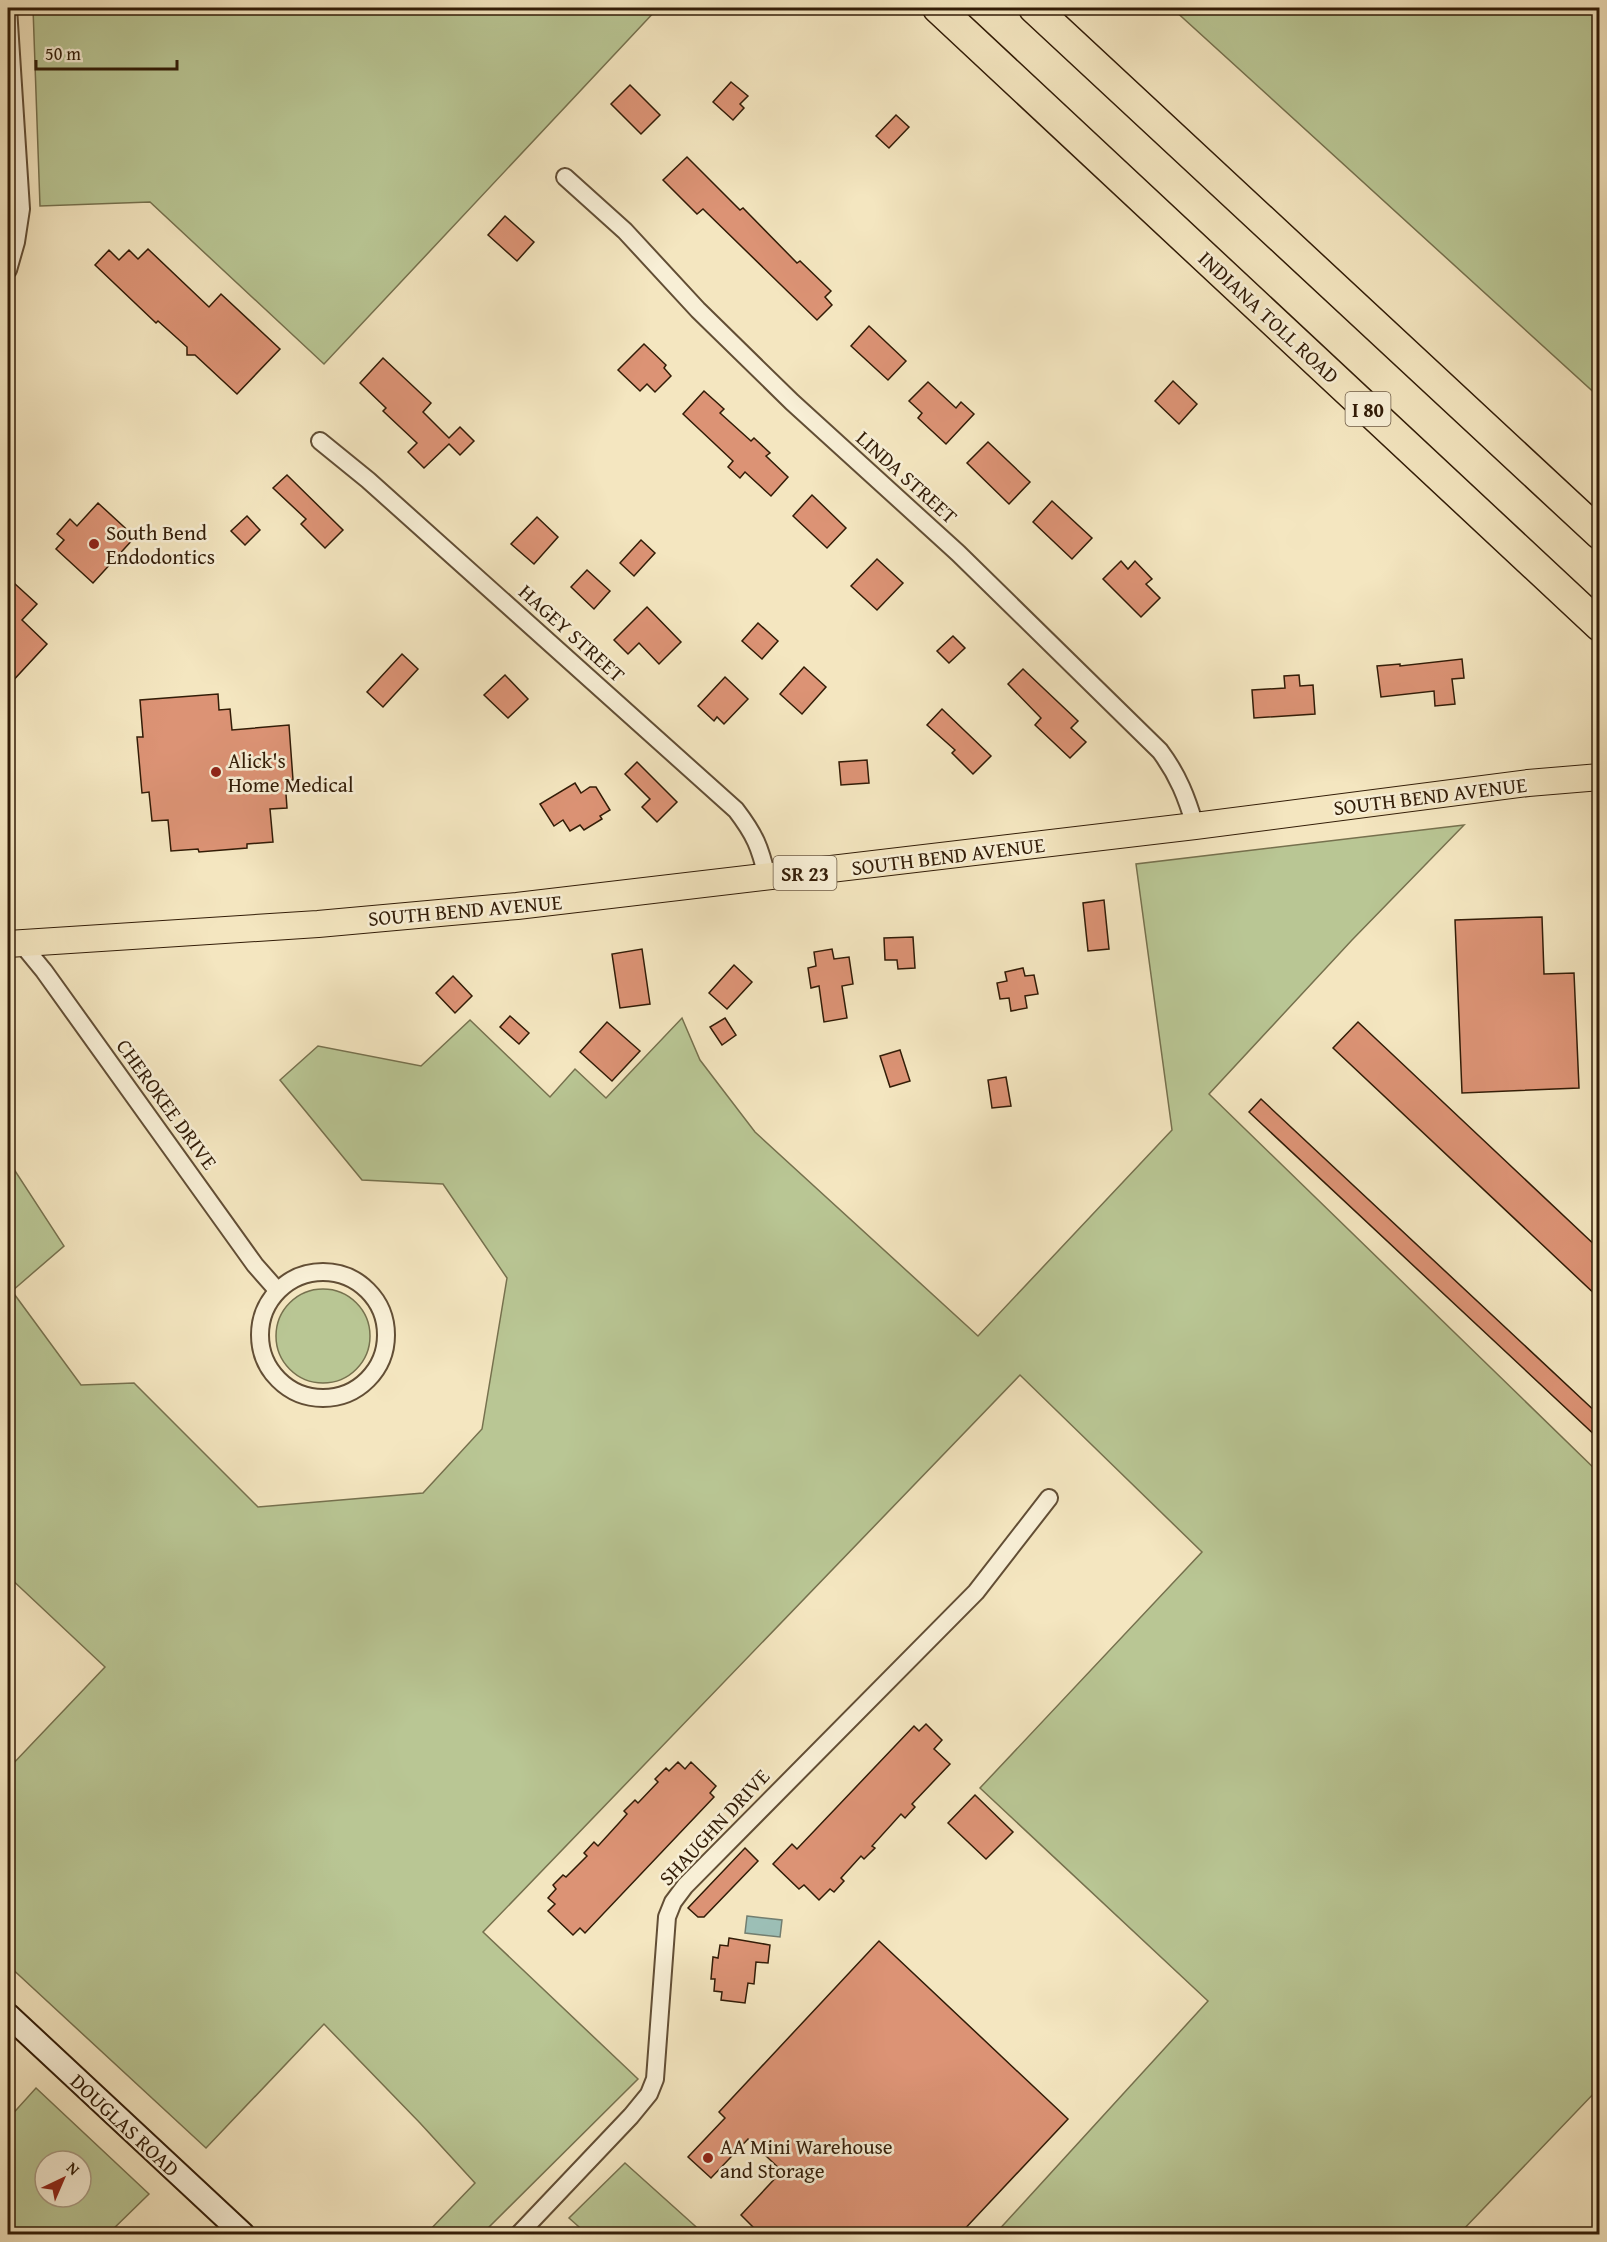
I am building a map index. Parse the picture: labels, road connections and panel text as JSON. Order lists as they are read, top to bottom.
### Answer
{
  "streets": {
    "highway": ["INDIANA TOLL ROAD", "I 80"],
    "main road": ["SOUTH BEND AVENUE", "SR 23"],
    "street": [
      "LINDA STREET",
      "HAGEY STREET",
      "CHEROKEE DRIVE",
      "SHAUGHN DRIVE",
      "DOUGLAS ROAD"
    ]
  },
  "crossings": [
    ["LINDA STREET", "SOUTH BEND AVENUE"],
    ["HAGEY STREET", "SOUTH BEND AVENUE"],
    ["SOUTH BEND AVENUE", "CHEROKEE DRIVE"]
  ],
  "places": ["South Bend Endodontics", "Alick's Home Medical", "AA Mini Warehouse and Storage"],
  "scale_bar": "50 m",
  "north": "top right"
}
